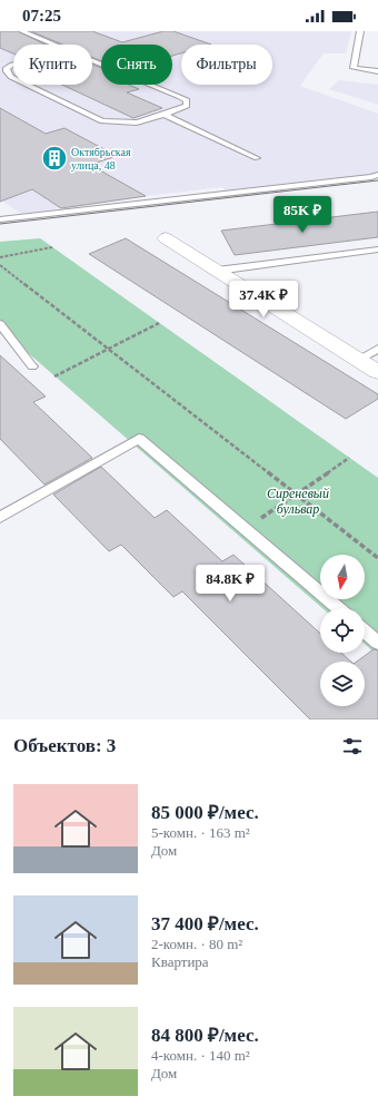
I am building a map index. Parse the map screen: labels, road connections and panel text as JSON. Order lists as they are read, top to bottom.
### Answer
{
  "parks": ["Сиреневый бульвар"],
  "places": {
    "building": ["Октябрьская улица, 48"]
  },
  "north": "bottom",
  "page": {
    "status": "07:25",
    "chip": ["Купить", "Снять", "Фильтры"],
    "price": ["85K ₽", "37.4K ₽", "84.8K ₽"],
    "heading": "Объектов: 3",
    "list": [
      {
        "name": "85 000 ₽/мес.",
        "note": "5-комн. · 163 m² · Дом"
      },
      {
        "name": "37 400 ₽/мес.",
        "note": "2-комн. · 80 m² · Квартира"
      },
      {
        "name": "84 800 ₽/мес.",
        "note": "4-комн. · 140 m² · Дом"
      }
    ]
  }
}
